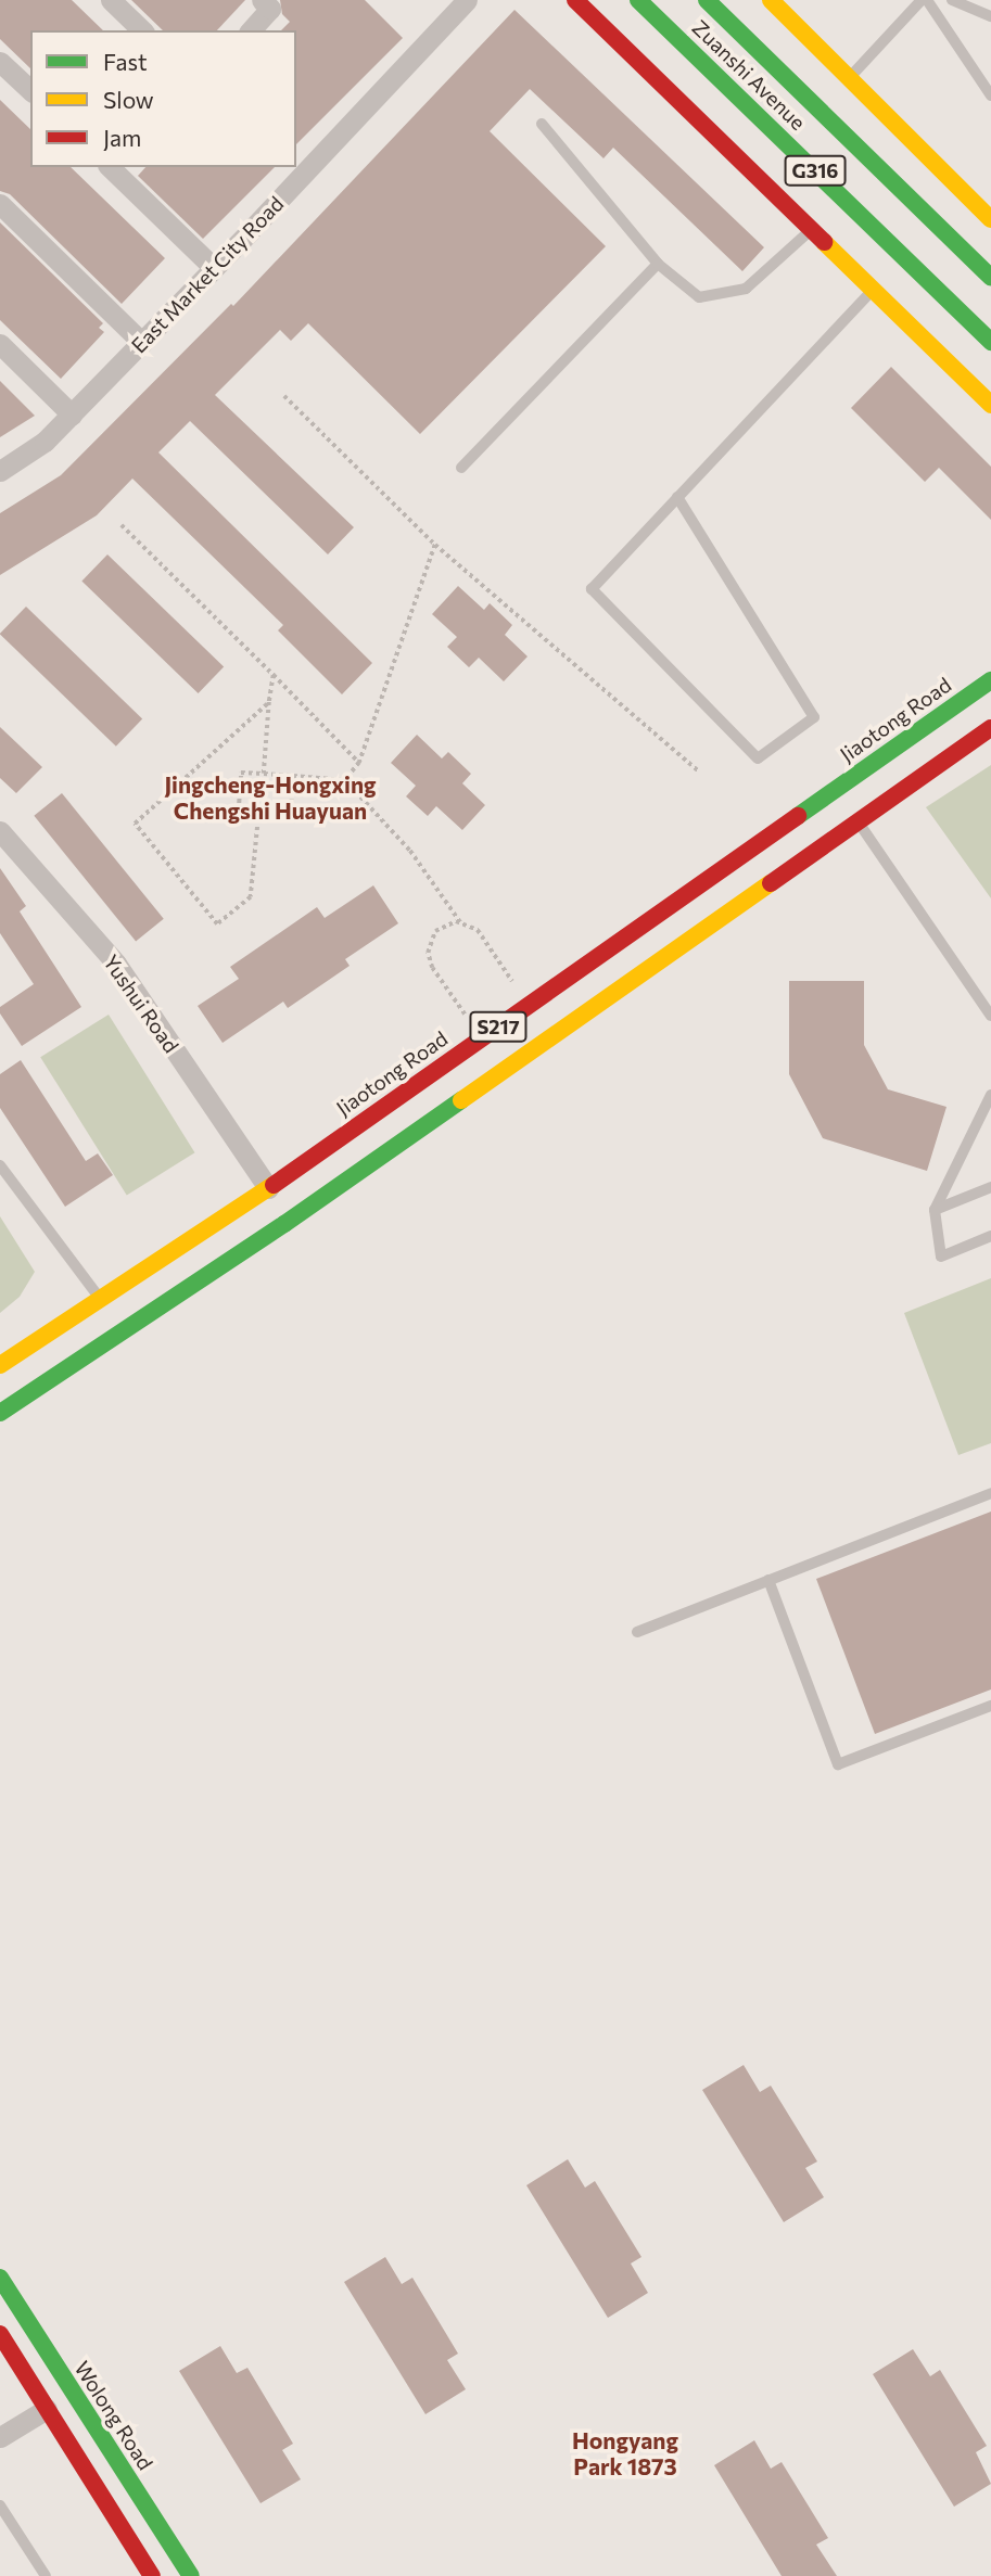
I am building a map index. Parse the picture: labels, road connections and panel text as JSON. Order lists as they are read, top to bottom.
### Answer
{
  "streets": {
    "main road": [
      "Zuanshi Avenue",
      "G316",
      "Jiaotong Road",
      "S217",
      "Wolong Road"
    ],
    "street": ["East Market City Road", "Yushui Road"]
  },
  "crossings": [
    ["Jiaotong Road", "Yushui Road"]
  ],
  "districts": ["Jingcheng-Hongxing Chengshi Huayuan", "Hongyang Park 1873"],
  "legend": ["Fast", "Slow", "Jam"]
}
